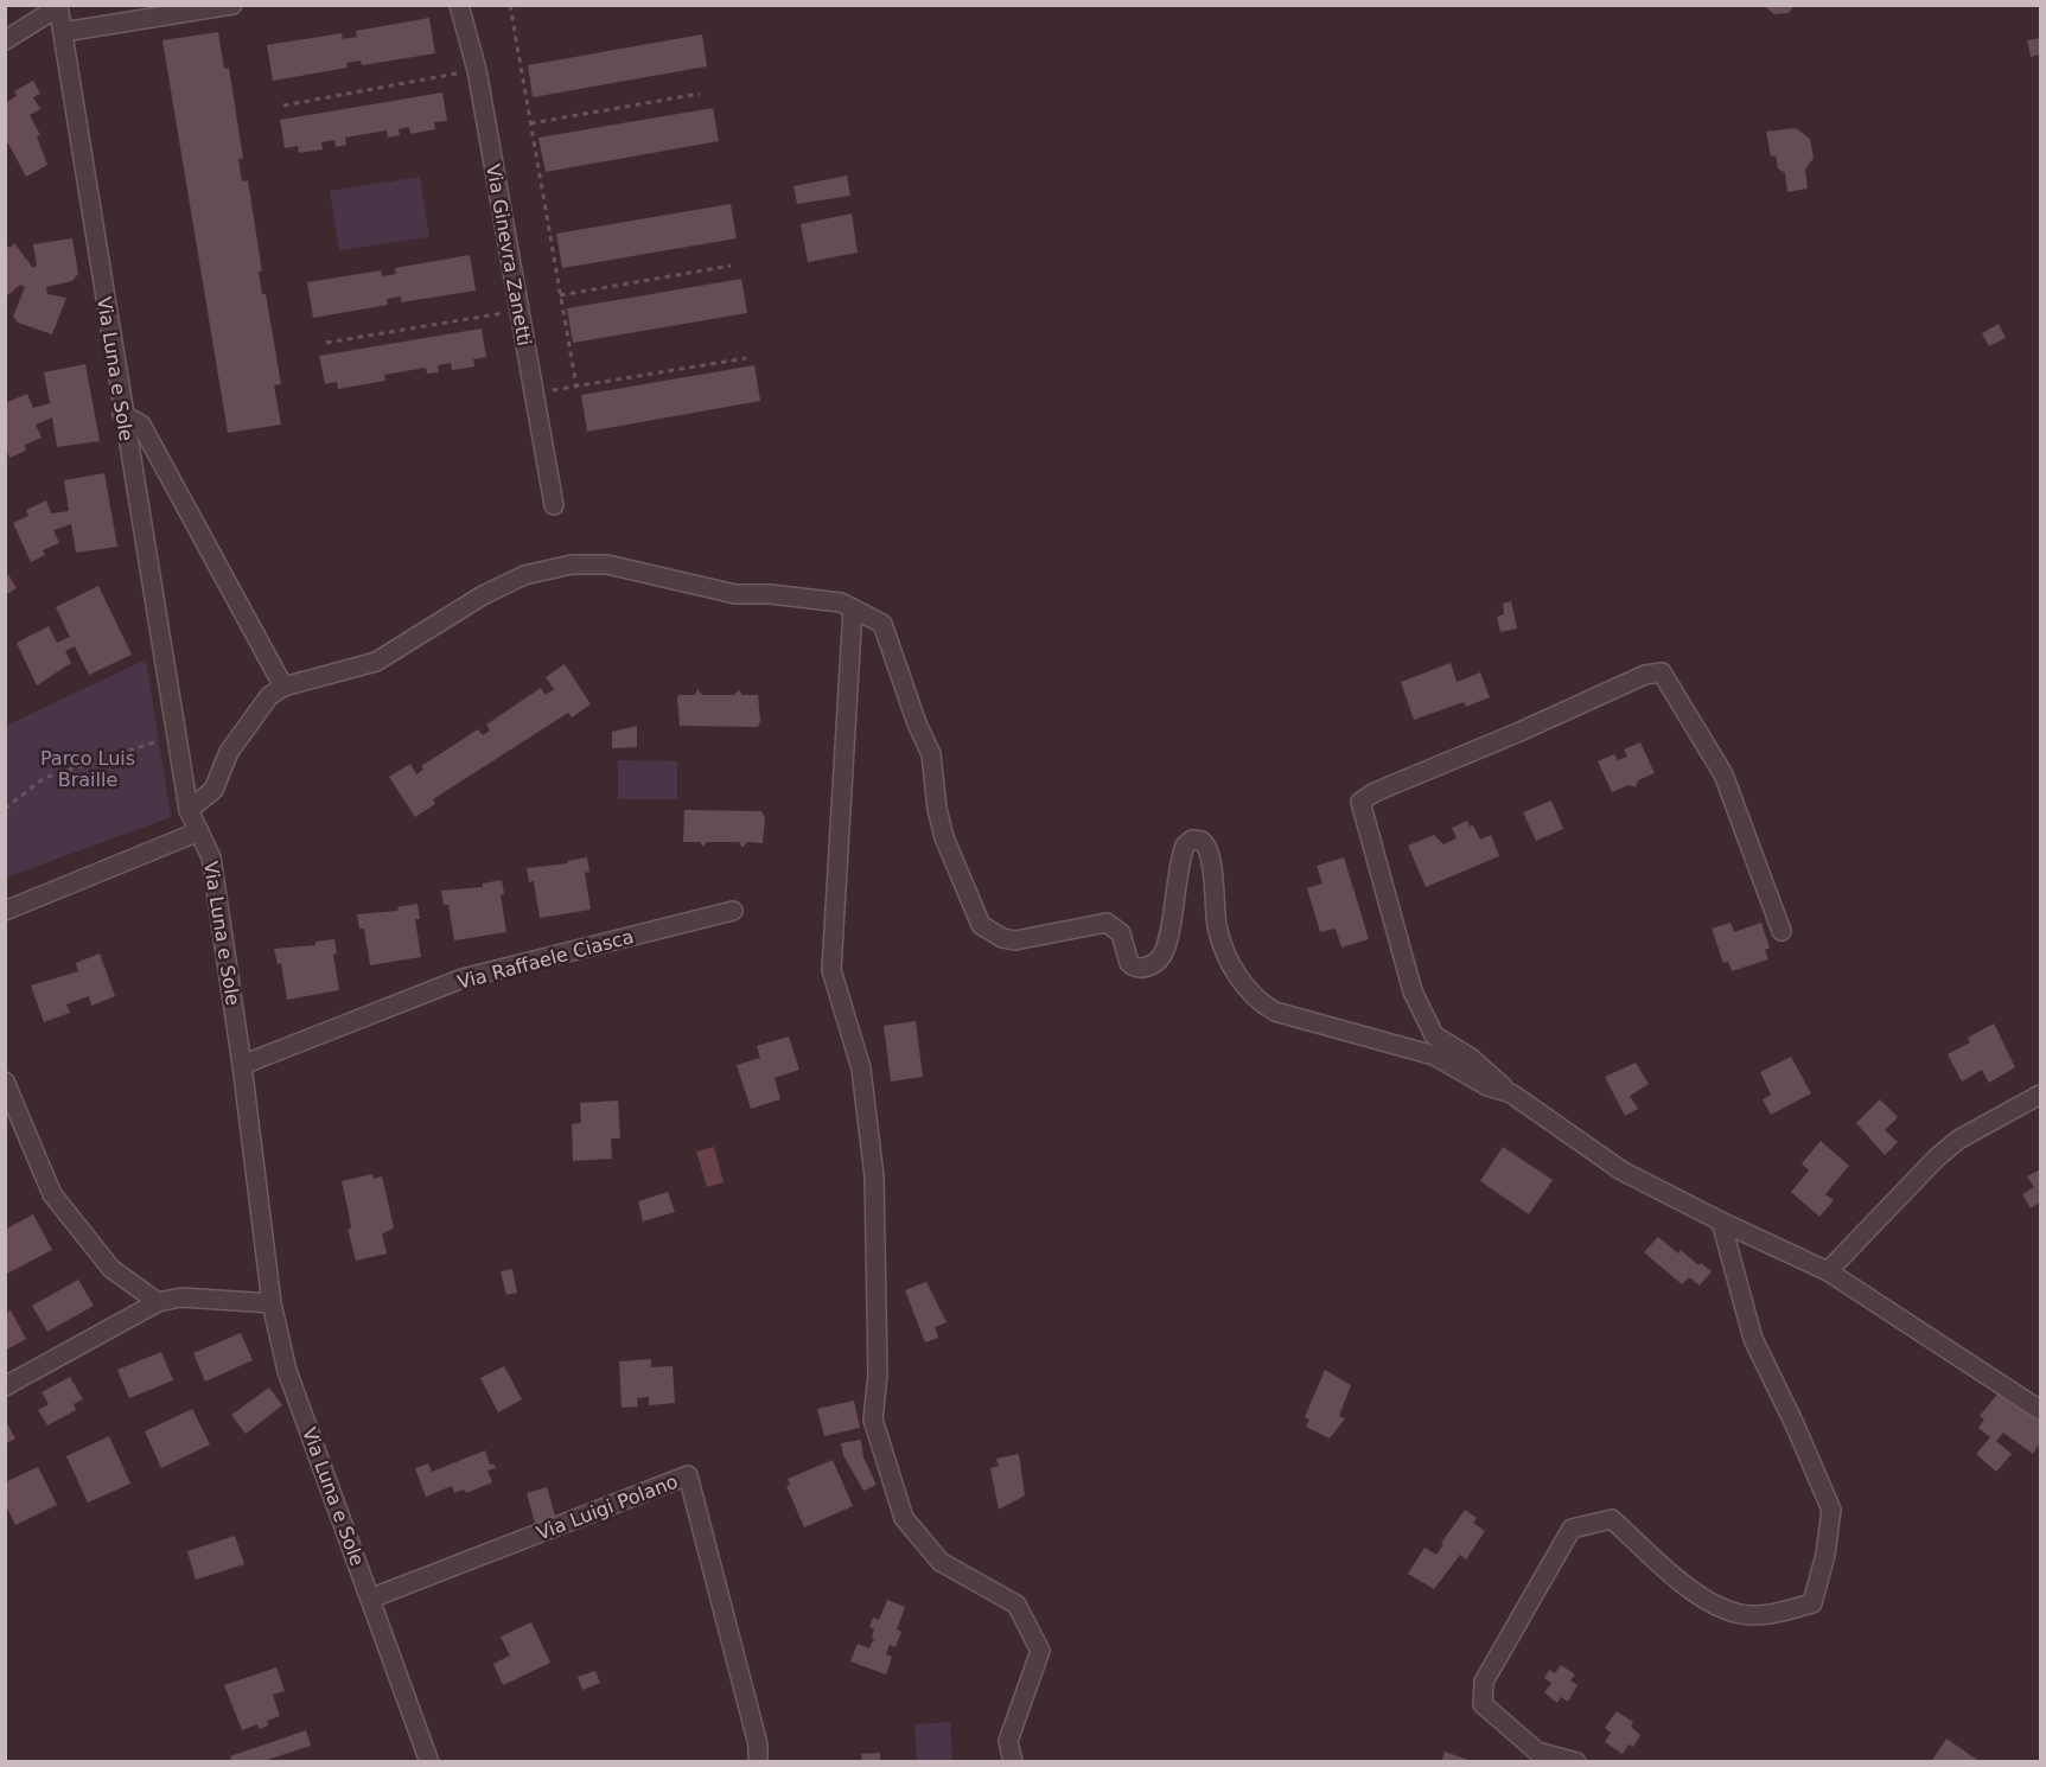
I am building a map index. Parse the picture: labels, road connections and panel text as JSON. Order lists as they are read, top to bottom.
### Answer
{
  "streets": {
    "street": [
      "Via Ginevra Zanetti",
      "Via Luna e Sole",
      "Via Raffaele Ciasca",
      "Via Luigi Polano"
    ]
  },
  "crossings": [
    ["Via Luna e Sole", "Via Raffaele Ciasca"],
    ["Via Luna e Sole", "Via Luigi Polano"]
  ],
  "parks": ["Parco Luis Braille"]
}
